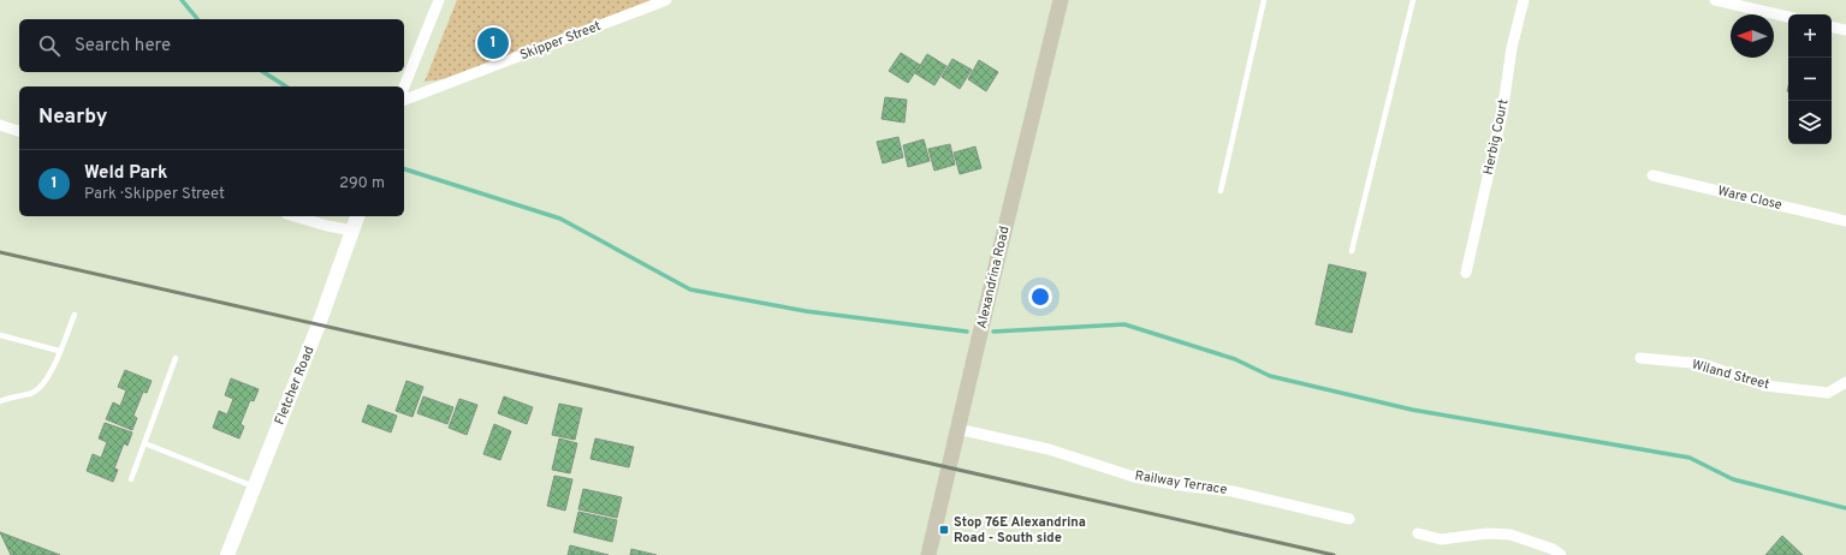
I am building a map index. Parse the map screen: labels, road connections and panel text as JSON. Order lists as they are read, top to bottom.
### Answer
{
  "streets": {
    "main road": ["Alexandrina Road"],
    "street": [
      "Skipper Street",
      "Herbig Court",
      "Ware Close",
      "Wiland Street",
      "Fletcher Road",
      "Railway Terrace"
    ]
  },
  "crossings": [
    ["Alexandrina Road", "Railway Terrace"]
  ],
  "places": {
    "transit": ["Stop 76E Alexandrina Road - South side"]
  },
  "north": "left",
  "page": {
    "map_buttons": ["+", "−"],
    "search": "Search here",
    "pins": "1",
    "heading": "Nearby",
    "list": [
      {
        "mark": "1",
        "name": "Weld Park",
        "note": "Park · Skipper Street",
        "value": "290 m"
      }
    ]
  }
}
